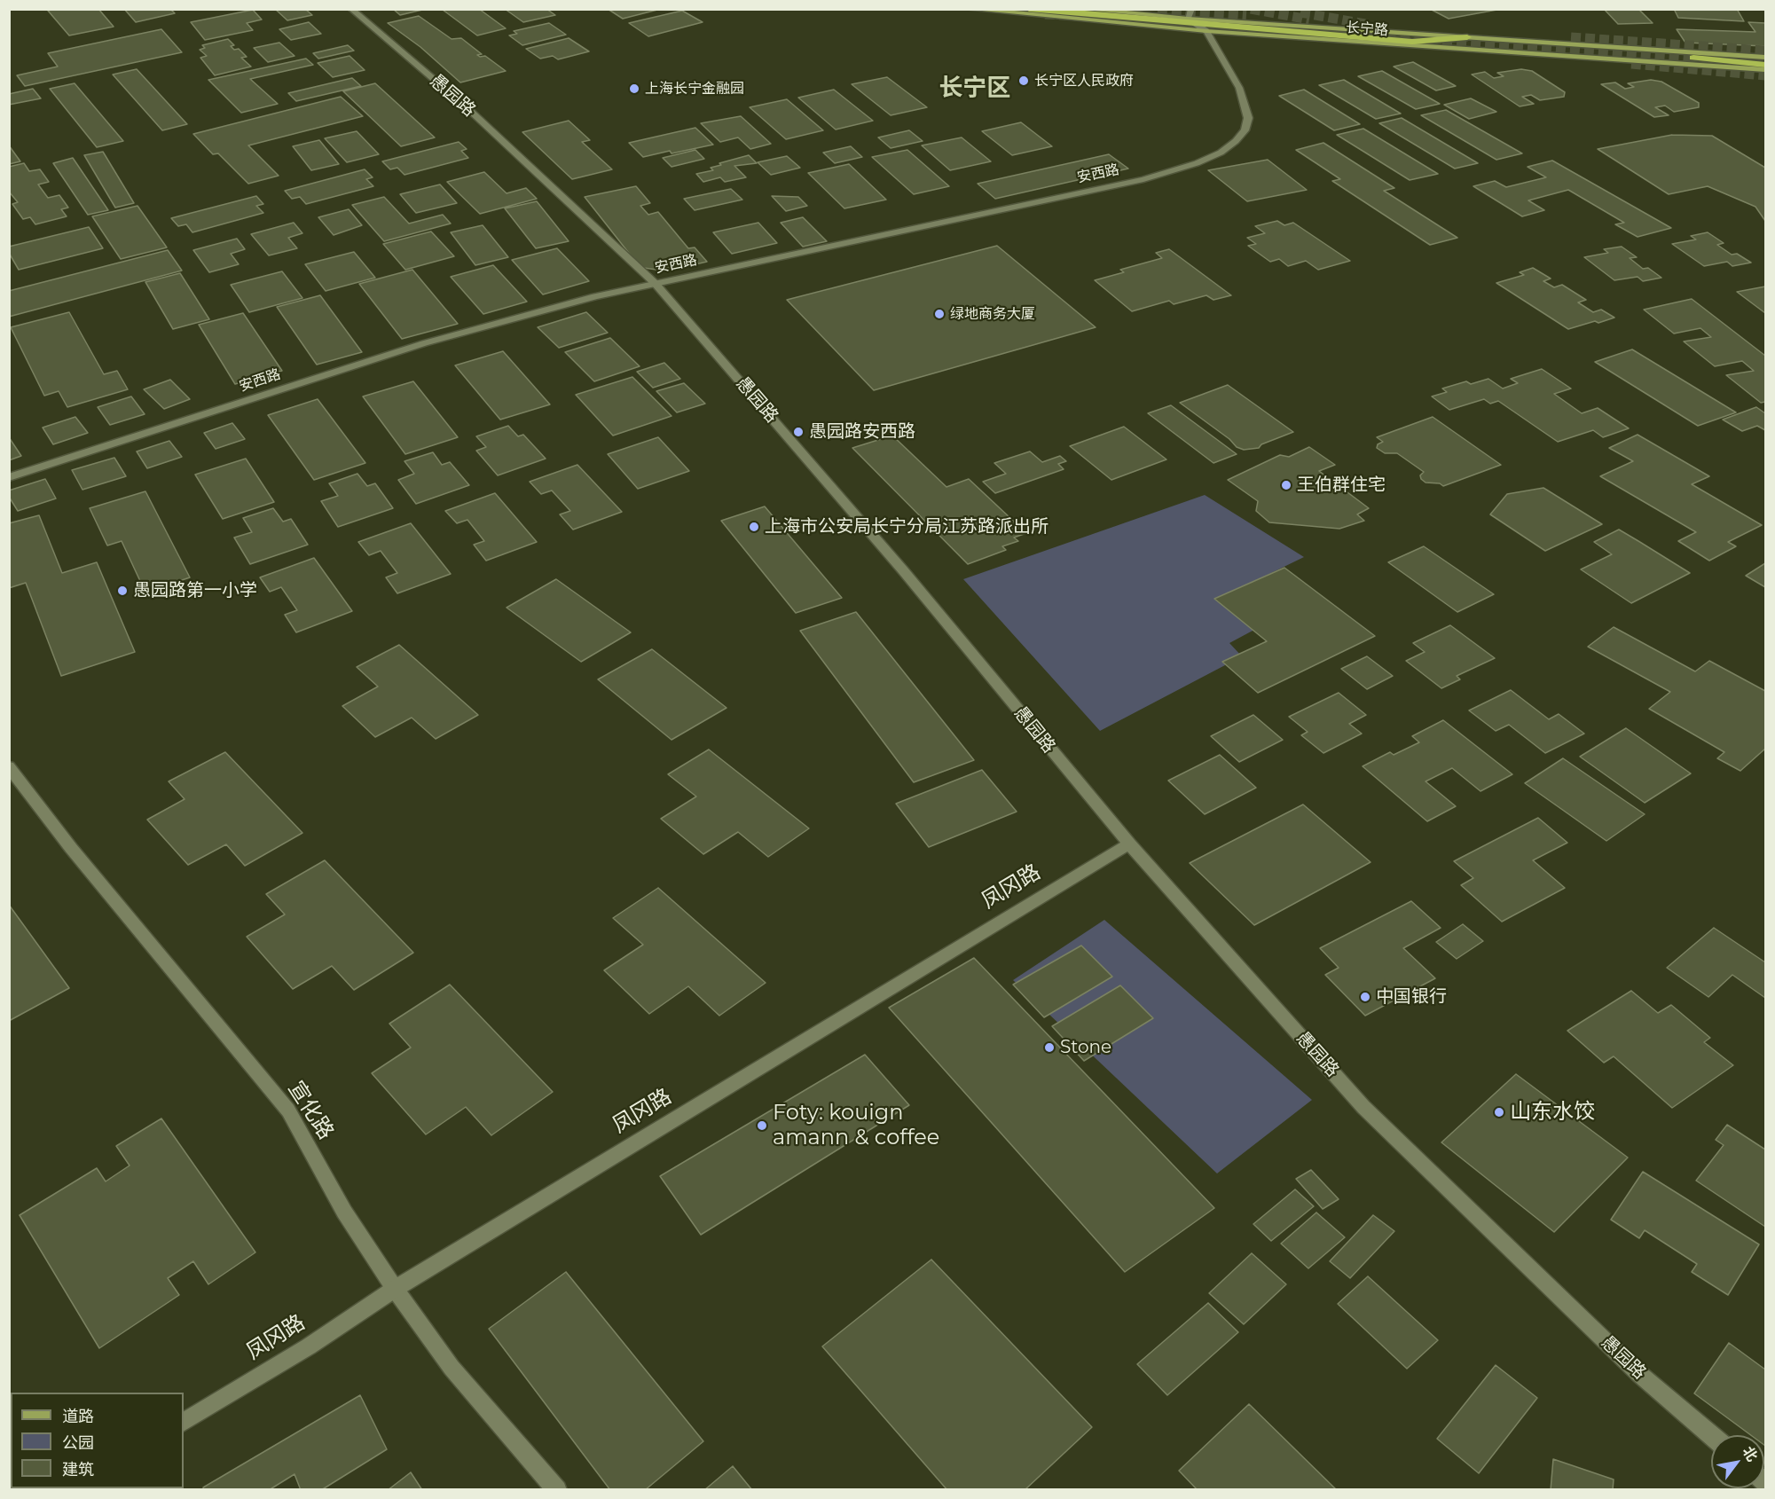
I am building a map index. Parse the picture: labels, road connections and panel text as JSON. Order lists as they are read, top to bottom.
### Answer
{
  "streets": {
    "main road": ["长宁路"],
    "street": [
      "愚园路",
      "安西路",
      "凤冈路",
      "宣化路"
    ]
  },
  "crossings": [
    ["长宁路", "安西路"],
    ["愚园路", "安西路"],
    ["愚园路", "凤冈路"],
    ["凤冈路", "宣化路"]
  ],
  "districts": ["长宁区"],
  "places": [
    "长宁区人民政府",
    "上海长宁金融园",
    "绿地商务大厦",
    "愚园路安西路",
    "王伯群住宅",
    "上海市公安局长宁分局江苏路派出所",
    "愚园路第一小学",
    "中国银行",
    "Stone",
    "山东水饺",
    "Foty: kouign amann & coffee"
  ],
  "legend": ["道路", "公园", "建筑"],
  "north": "top right"
}
